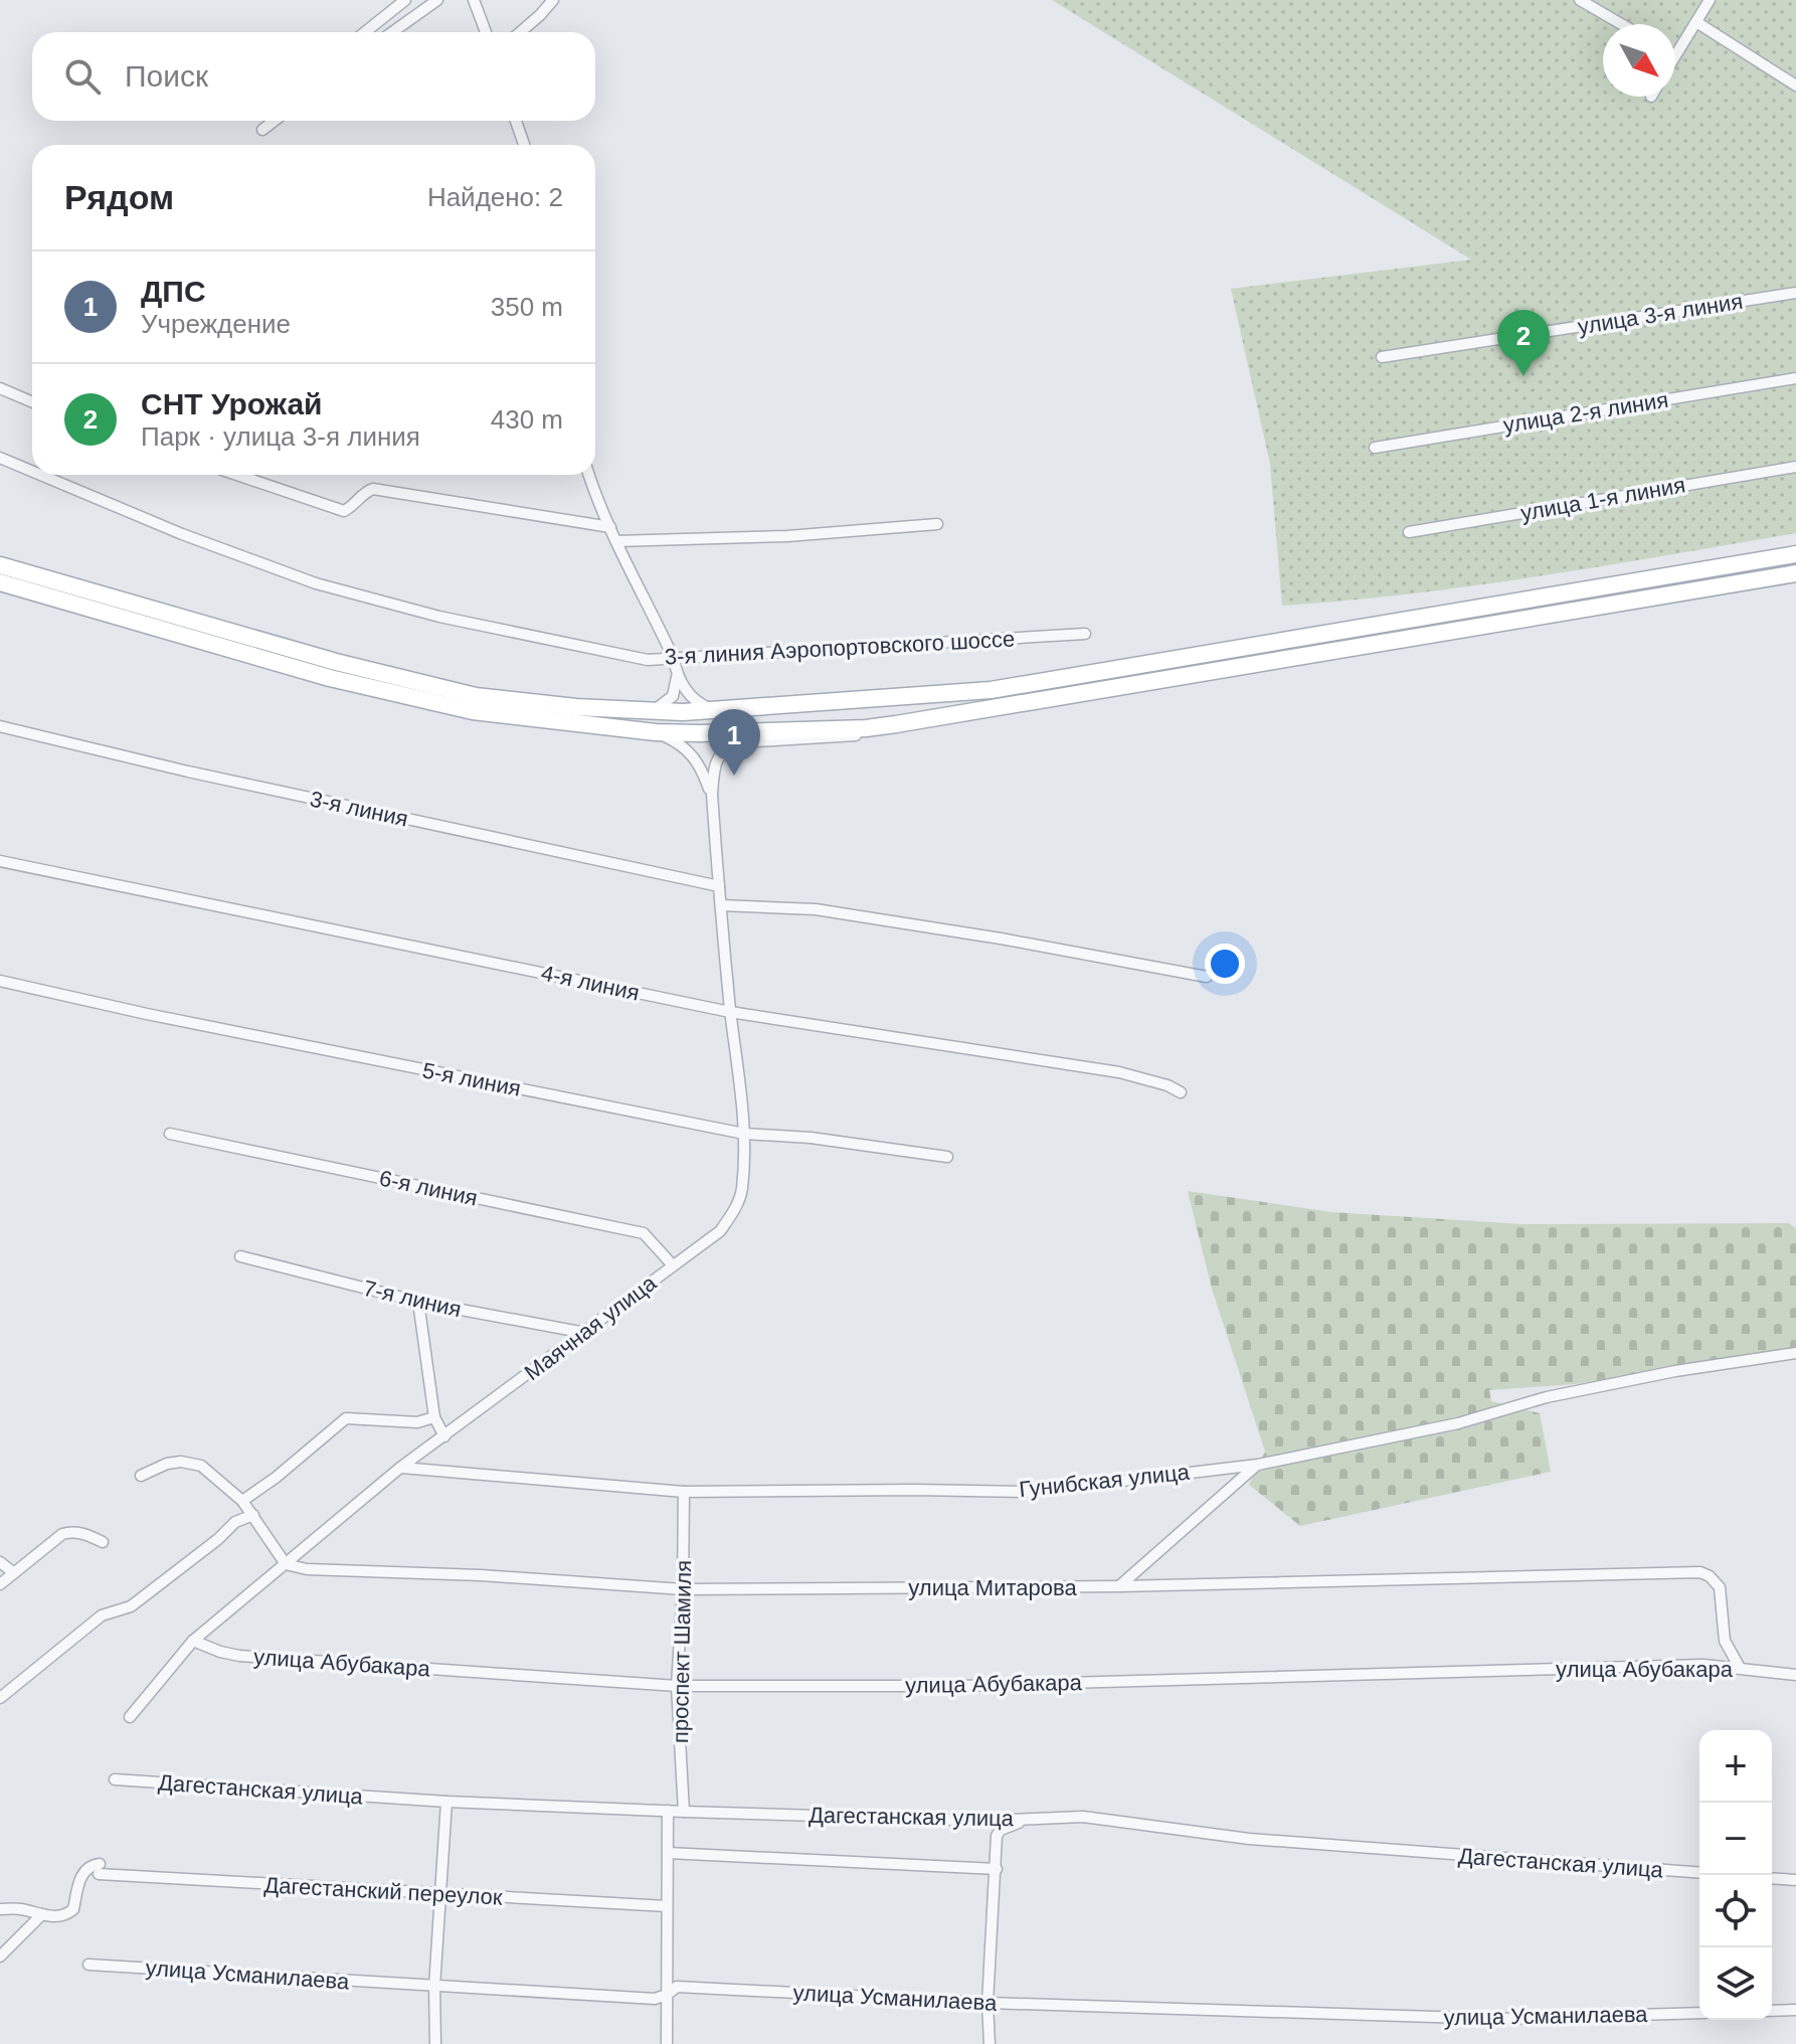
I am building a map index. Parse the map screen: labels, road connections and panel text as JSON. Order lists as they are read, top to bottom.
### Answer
{
  "streets": {
    "street": [
      "улица 3-я линия",
      "улица 2-я линия",
      "улица 1-я линия",
      "3-я линия Аэропортовского шоссе",
      "3-я линия",
      "4-я линия",
      "5-я линия",
      "6-я линия",
      "7-я линия",
      "Маячная улица",
      "Гунибская улица",
      "улица Митарова",
      "проспект Шамиля",
      "улица Абубакара",
      "Дагестанская улица",
      "Дагестанский переулок",
      "улица Усманилаева"
    ]
  },
  "crossings": [
    ["3-я линия", "Маячная улица"],
    ["4-я линия", "Маячная улица"],
    ["5-я линия", "Маячная улица"],
    ["6-я линия", "Маячная улица"],
    ["7-я линия", "Маячная улица"],
    ["Маячная улица", "Гунибская улица"],
    ["Маячная улица", "улица Митарова"],
    ["Маячная улица", "улица Абубакара"],
    ["Гунибская улица", "проспект Шамиля"],
    ["улица Митарова", "проспект Шамиля"],
    ["улица Митарова", "улица Абубакара"],
    ["проспект Шамиля", "улица Абубакара"],
    ["проспект Шамиля", "Дагестанская улица"]
  ],
  "north": "bottom right",
  "page": {
    "search": "Поиск",
    "heading": ["Рядом", "Найдено: 2"],
    "list": [
      {
        "mark": "1",
        "name": "ДПС",
        "note": "Учреждение",
        "value": "350 m"
      },
      {
        "mark": "2",
        "name": "СНТ Урожай",
        "note": "Парк · улица 3-я линия",
        "value": "430 m"
      }
    ],
    "pins": ["2", "1"],
    "map_buttons": ["+", "−"]
  }
}
